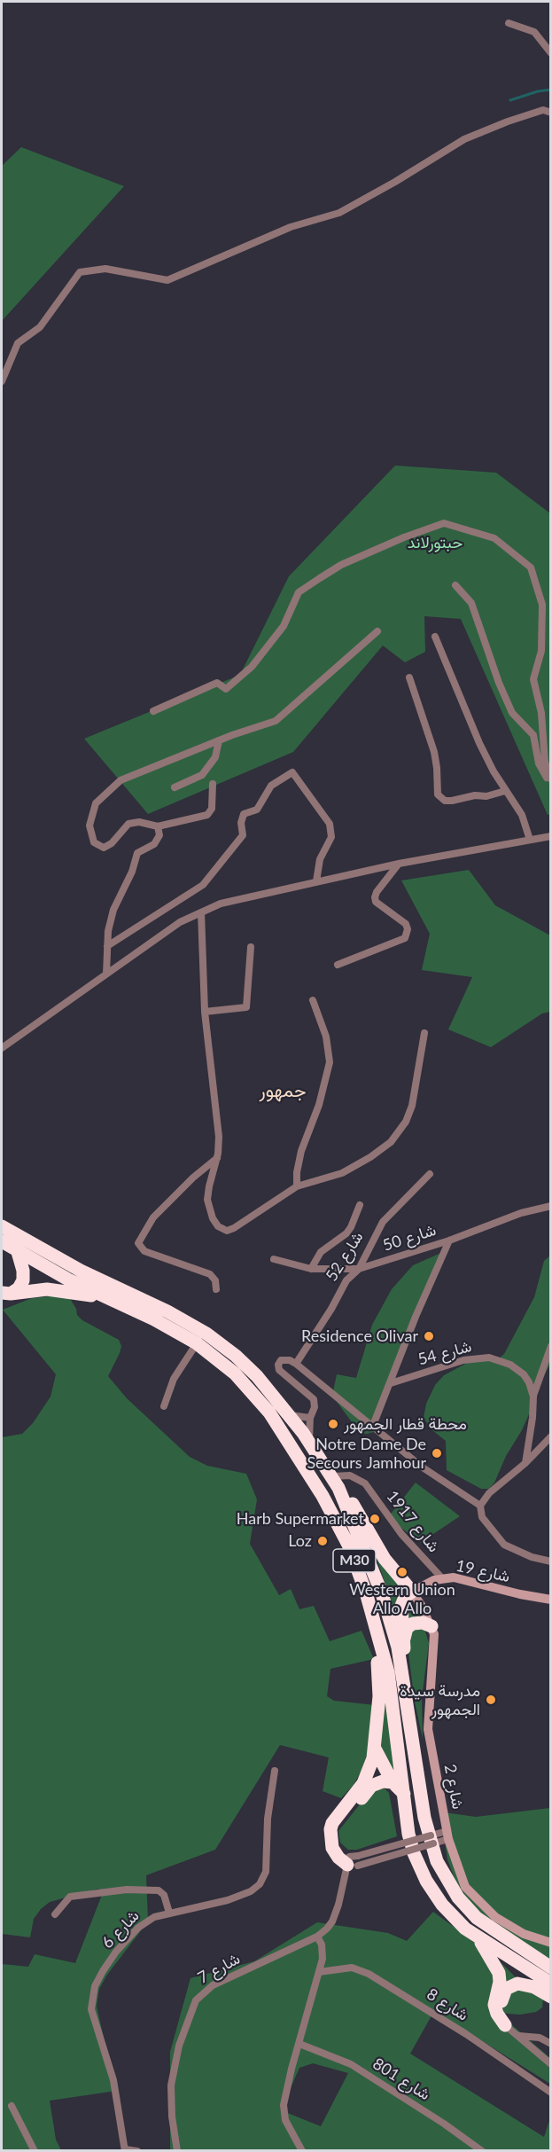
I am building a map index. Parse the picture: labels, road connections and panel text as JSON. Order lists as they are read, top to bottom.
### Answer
{
  "streets": {
    "highway": ["M30"],
    "street": [
      "شارع 50",
      "شارع 52",
      "شارع 54",
      "شارع 1917",
      "شارع 19",
      "شارع 2",
      "شارع 6",
      "شارع 7",
      "شارع 8",
      "شارع 801"
    ]
  },
  "crossings": [
    ["شارع 50", "شارع 52"],
    ["شارع 1917", "M30"],
    ["شارع 1917", "شارع 19"],
    ["شارع 19", "شارع 2"]
  ],
  "districts": ["جمهور"],
  "parks": ["حبتورلاند"],
  "places": [
    "Residence Olivar",
    "محطة قطار الجمهور",
    "Notre Dame De Secours Jamhour",
    "Harb Supermarket",
    "Loz",
    "Western Union Allo Allo",
    "مدرسة سيدة الجمهور"
  ]
}
